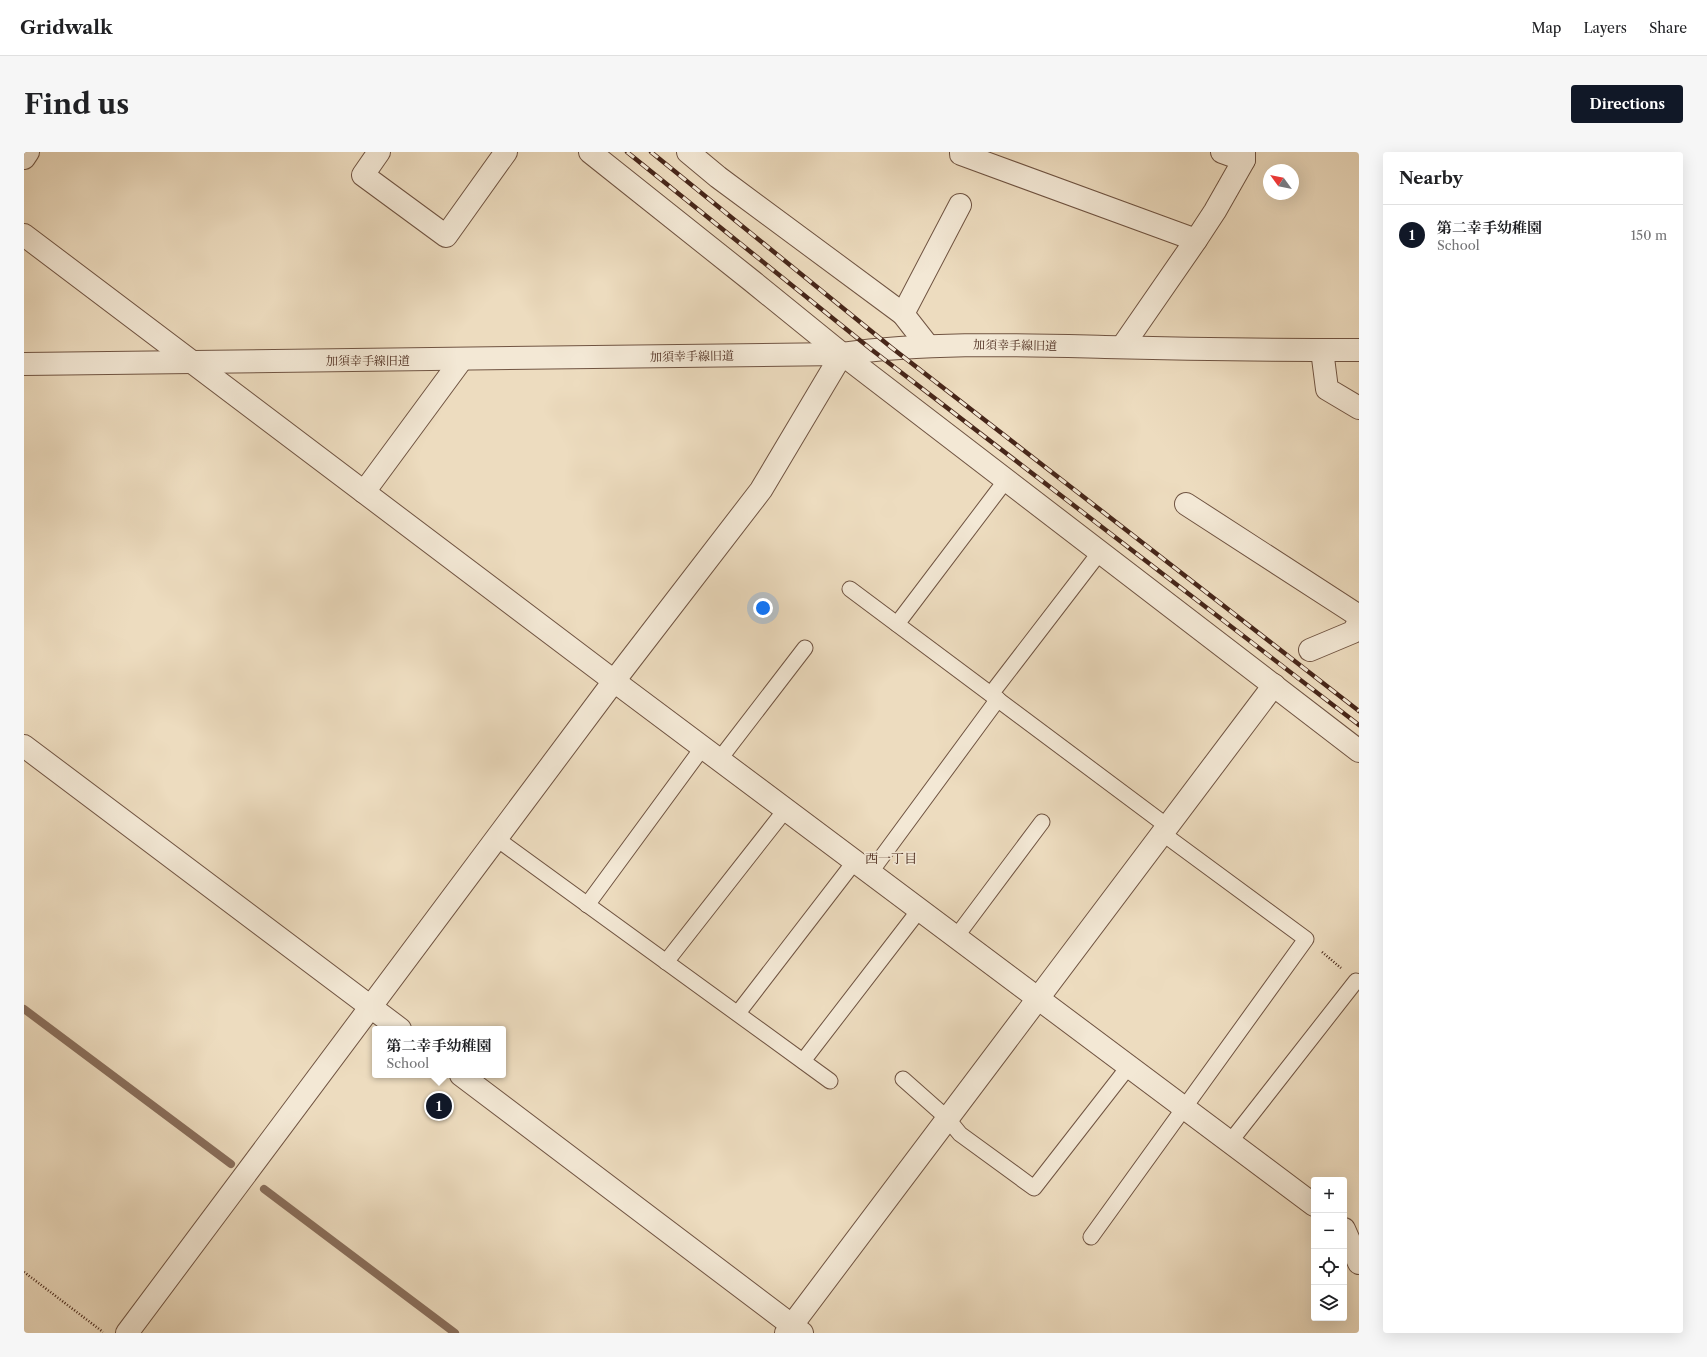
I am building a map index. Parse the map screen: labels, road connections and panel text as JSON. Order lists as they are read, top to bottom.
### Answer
{
  "streets": {
    "street": ["加須幸手線旧道"]
  },
  "districts": ["西一丁目"],
  "north": "top left",
  "page": {
    "header": "Gridwalk",
    "nav": ["Map", "Layers", "Share"],
    "buttons": "Directions",
    "title": "Find us",
    "heading": "Nearby",
    "list": [
      {
        "mark": "1",
        "name": "第二幸手幼稚園",
        "note": "School",
        "value": "150 m"
      }
    ],
    "popup": ["第二幸手幼稚園", "School"],
    "pins": "1",
    "map_buttons": ["+", "−"]
  }
}
